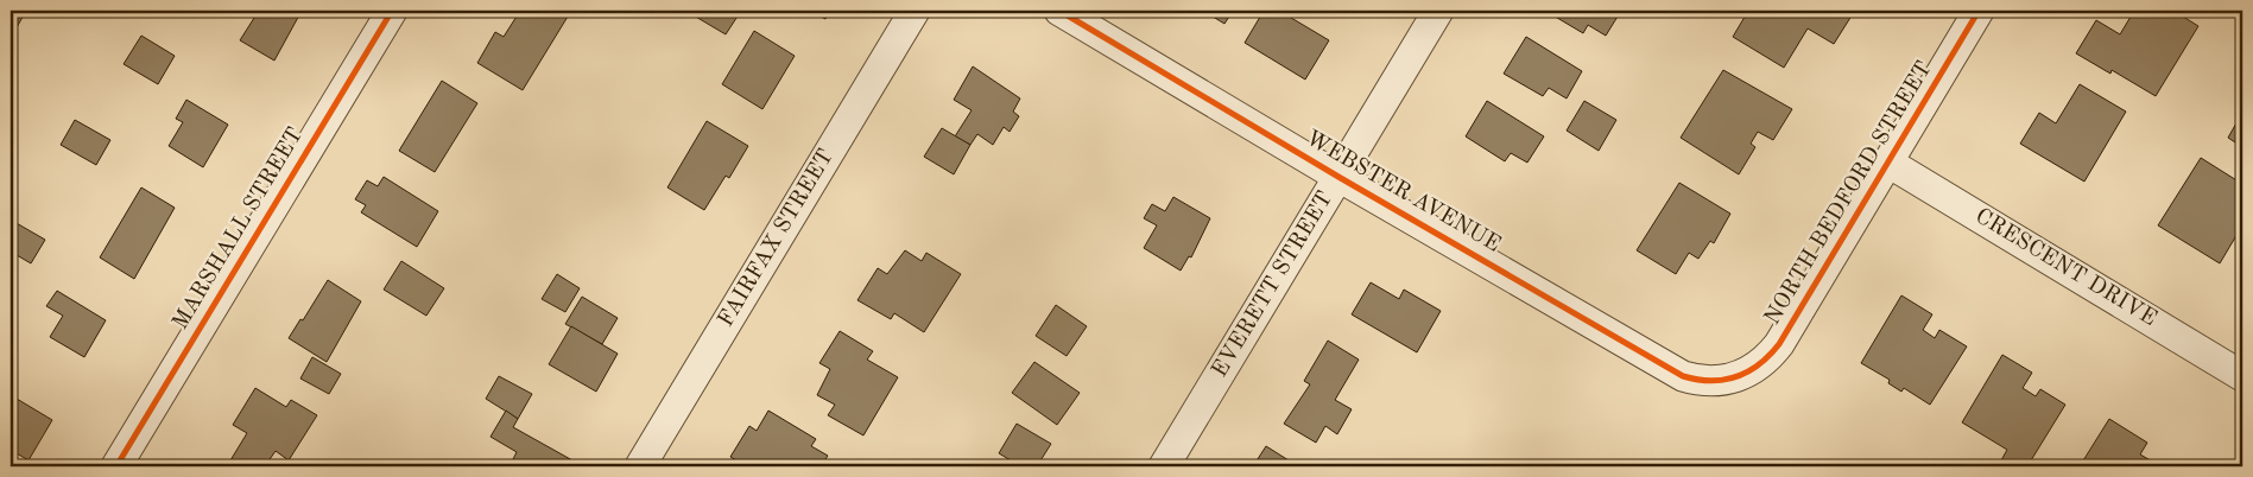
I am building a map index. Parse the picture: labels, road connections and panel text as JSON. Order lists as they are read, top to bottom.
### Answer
{
  "streets": {
    "street": [
      "WEBSTER AVENUE",
      "NORTH BEDFORD STREET",
      "MARSHALL STREET",
      "FAIRFAX STREET",
      "CRESCENT DRIVE",
      "EVERETT STREET"
    ]
  },
  "crossings": [
    ["WEBSTER AVENUE", "NORTH BEDFORD STREET"],
    ["WEBSTER AVENUE", "EVERETT STREET"],
    ["NORTH BEDFORD STREET", "CRESCENT DRIVE"]
  ]
}
